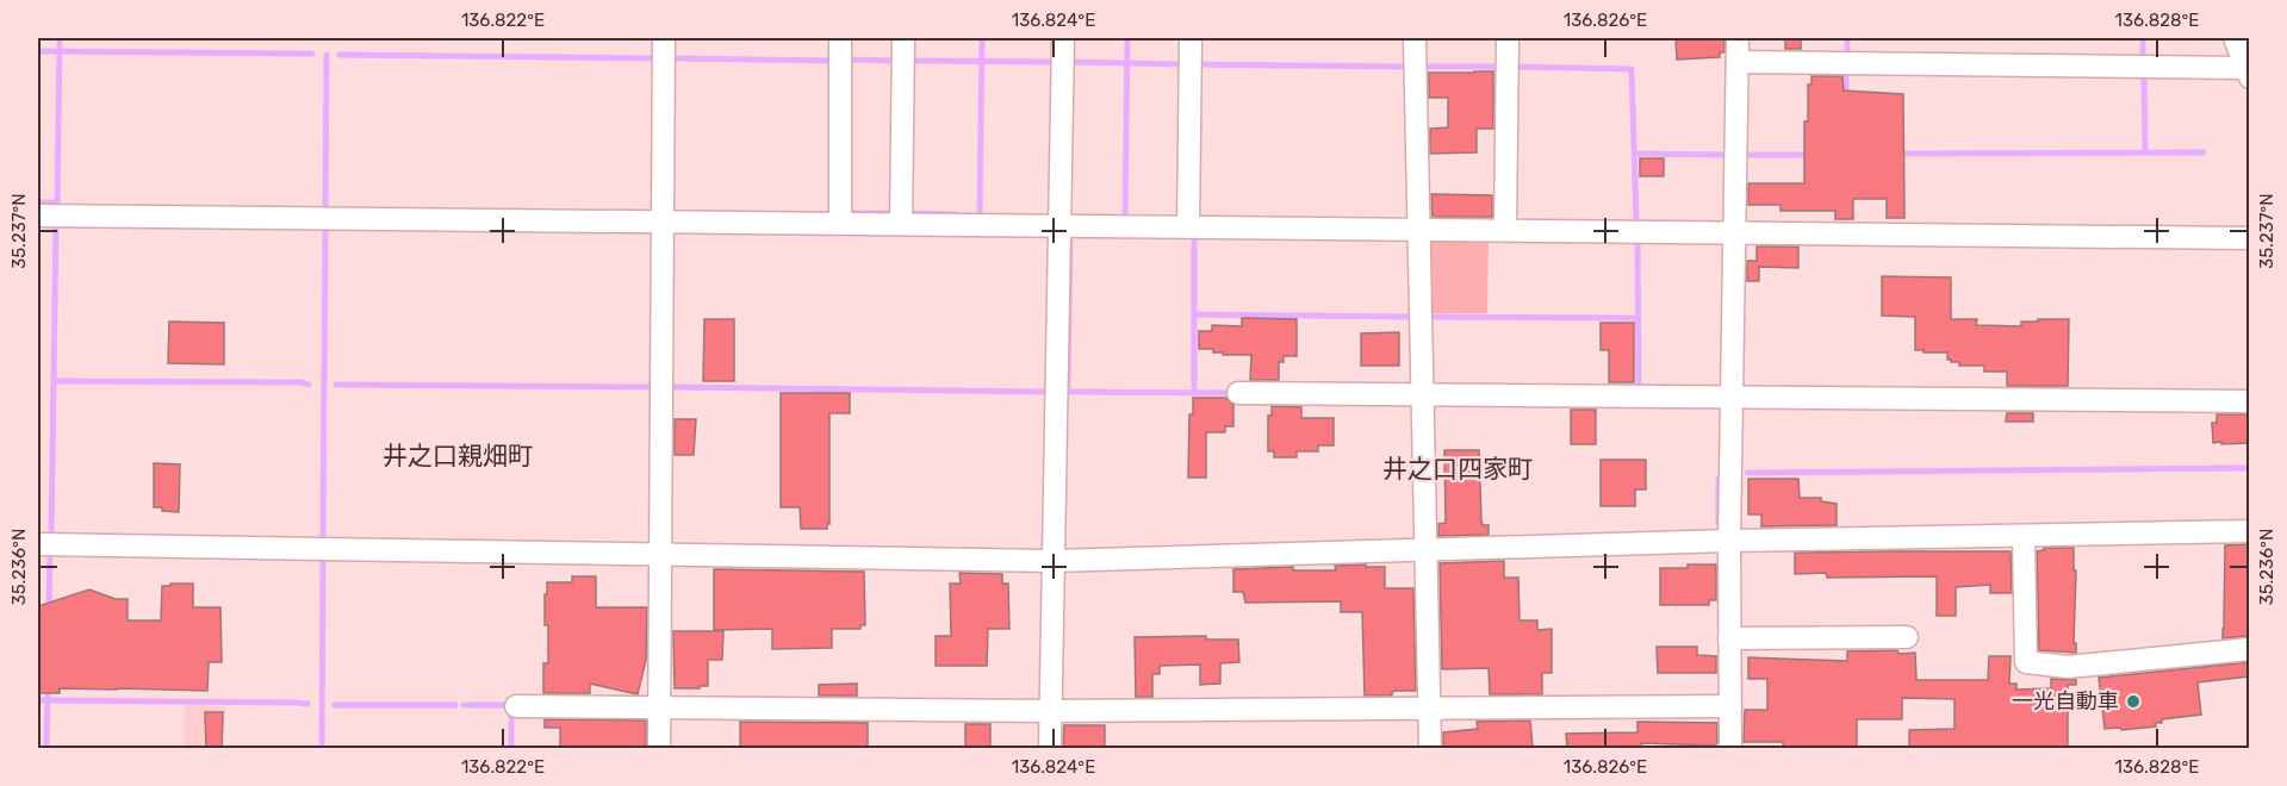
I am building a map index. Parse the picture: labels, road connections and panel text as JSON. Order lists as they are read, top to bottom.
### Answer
{
  "districts": ["井之口親畑町", "井之口四家町"],
  "places": ["一光自動車"],
  "coordinates": [
    "136.822°E",
    "136.824°E",
    "136.826°E",
    "136.828°E",
    "35.237°N",
    "35.236°N"
  ]
}
